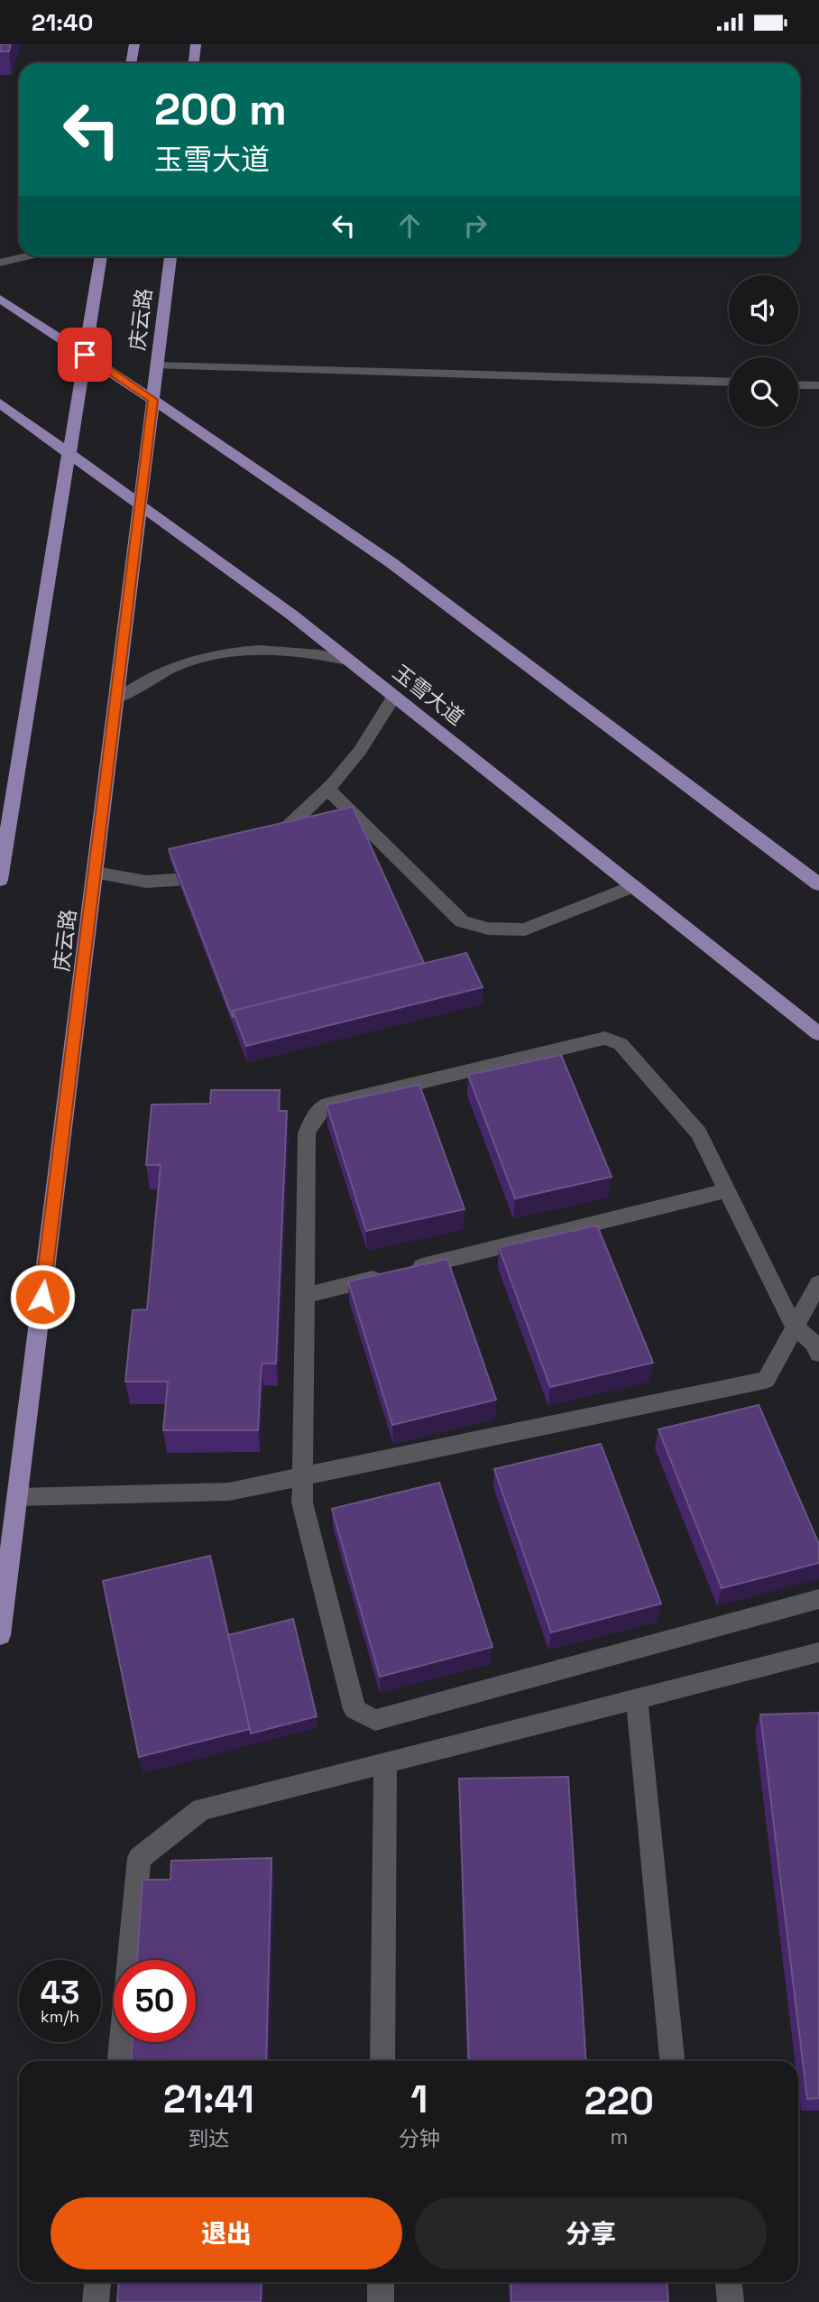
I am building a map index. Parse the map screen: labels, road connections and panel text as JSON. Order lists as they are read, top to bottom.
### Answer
{
  "streets": {
    "main road": ["庆云路", "玉雪大道"]
  },
  "crossings": [
    ["庆云路", "玉雪大道"]
  ],
  "page": {
    "status": "21:40",
    "turn": ["200 m", "玉雪大道"],
    "speed": "43 km/h",
    "limit": "50",
    "eta": [
      "21:41",
      "到达",
      "1",
      "分钟",
      "220",
      "m"
    ],
    "buttons": ["退出", "分享"]
  }
}
